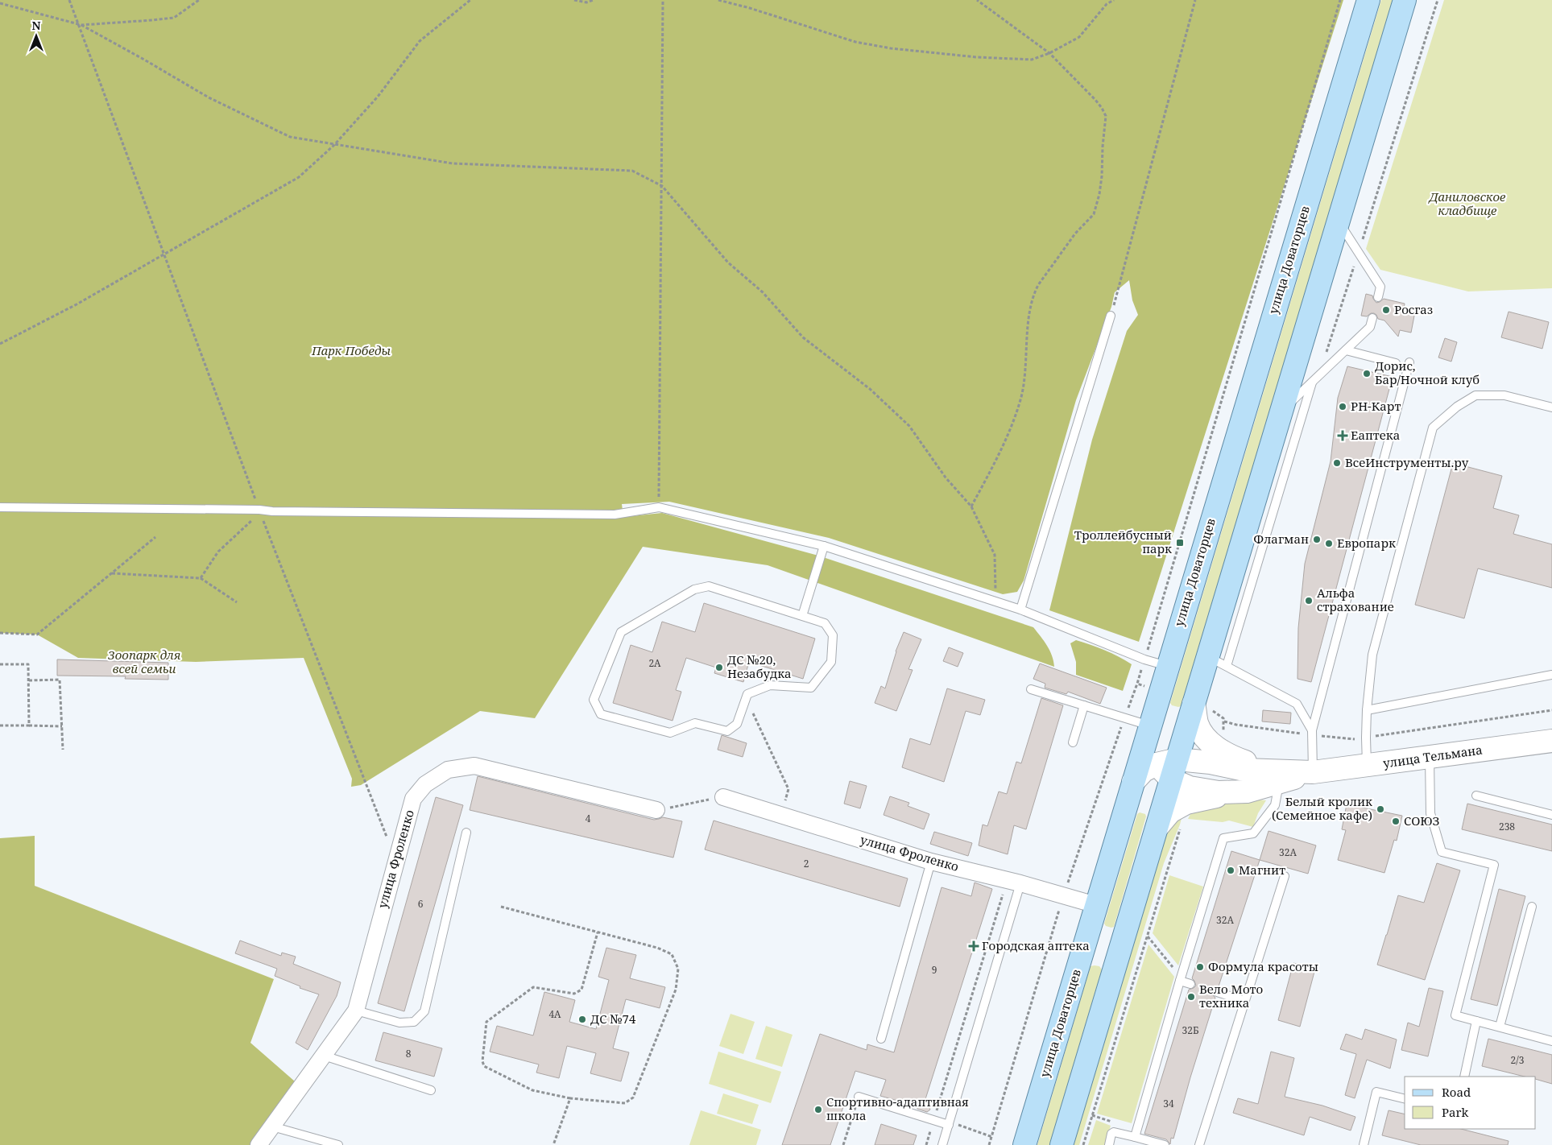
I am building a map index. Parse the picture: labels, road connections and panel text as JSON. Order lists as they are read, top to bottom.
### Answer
{
  "streets": {
    "main road": ["улица Доваторцев"],
    "street": ["улица Тельмана", "улица Фроленко"]
  },
  "crossings": [
    ["улица Доваторцев", "улица Фроленко"]
  ],
  "parks": ["Даниловское кладбище", "Парк Победы", "Зоопарк для всей семьи"],
  "places": {
    "other": [
      "Росгаз",
      "Дорис, Бар/Ночной клуб",
      "РН-Карт",
      "ВсеИнструменты.ру",
      "Флагман",
      "Европарк",
      "Альфа страхование",
      "ДС №20, Незабудка",
      "Белый кролик (Семейное кафе)",
      "СОЮЗ",
      "Магнит",
      "Формула красоты",
      "Вело Мото техника",
      "ДС №74",
      "Спортивно-адаптивная школа"
    ],
    "health": ["Еаптека", "Городская аптека"],
    "transit": ["Троллейбусный парк"]
  },
  "house_numbers": [
    "2А",
    "4",
    "238",
    "32А",
    "2",
    "6",
    "32А",
    "9",
    "4А",
    "32Б",
    "8",
    "2/3",
    "34"
  ],
  "legend": ["Road", "Park"],
  "north": "top"
}
